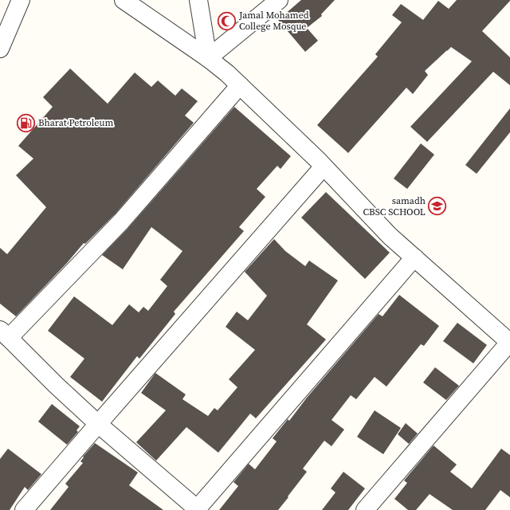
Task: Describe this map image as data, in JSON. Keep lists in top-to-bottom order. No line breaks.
{"places":{"mosque":["Jamal Mohamed College Mosque"],"fuel station":["Bharat Petroleum"],"school or university":["samadh CBSC SCHOOL"]}}
